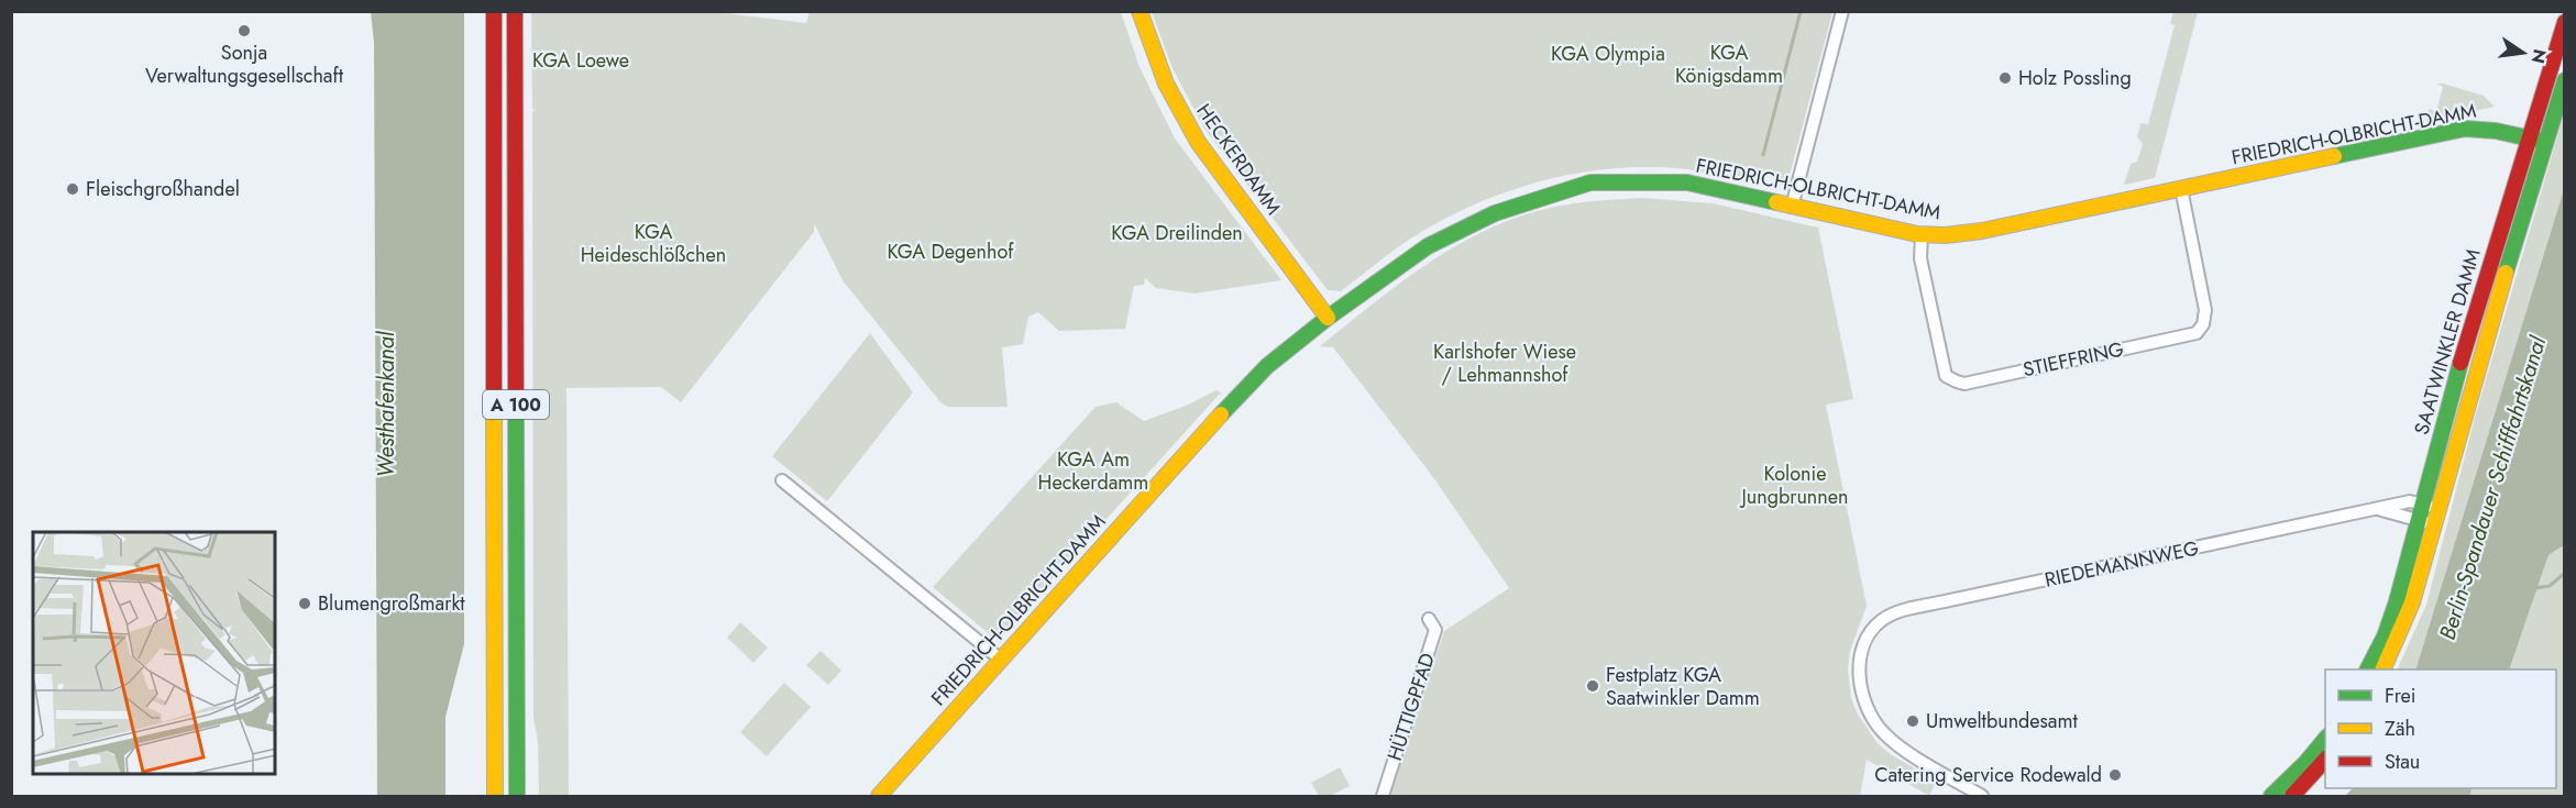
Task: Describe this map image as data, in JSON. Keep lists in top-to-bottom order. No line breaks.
{"streets":{"main road":["FRIEDRICH-OLBRICHT-DAMM","HECKERDAMM","SAATWINKLER DAMM","A 100"],"street":["STIEFFRING","RIEDEMANNWEG","HÜTTIGPFAD"]},"crossings":[["FRIEDRICH-OLBRICHT-DAMM","HECKERDAMM"],["FRIEDRICH-OLBRICHT-DAMM","SAATWINKLER DAMM"],["FRIEDRICH-OLBRICHT-DAMM","STIEFFRING"],["SAATWINKLER DAMM","RIEDEMANNWEG"]],"water":["Westhafenkanal","Berlin-Spandauer Schifffahrtskanal"],"parks":["KGA Königsdamm","KGA Olympia","KGA Loewe","KGA Heideschlößchen","KGA Dreilinden","KGA Degenhof","Karlshofer Wiese / Lehmannshof","KGA Am Heckerdamm","Kolonie Jungbrunnen"],"places":["Sonja Verwaltungsgesellschaft","Holz Possling","Fleischgroßhandel","Blumengroßmarkt","Festplatz KGA Saatwinkler Damm","Umweltbundesamt","Catering Service Rodewald"],"legend":["Frei","Zäh","Stau"],"north":"right"}
